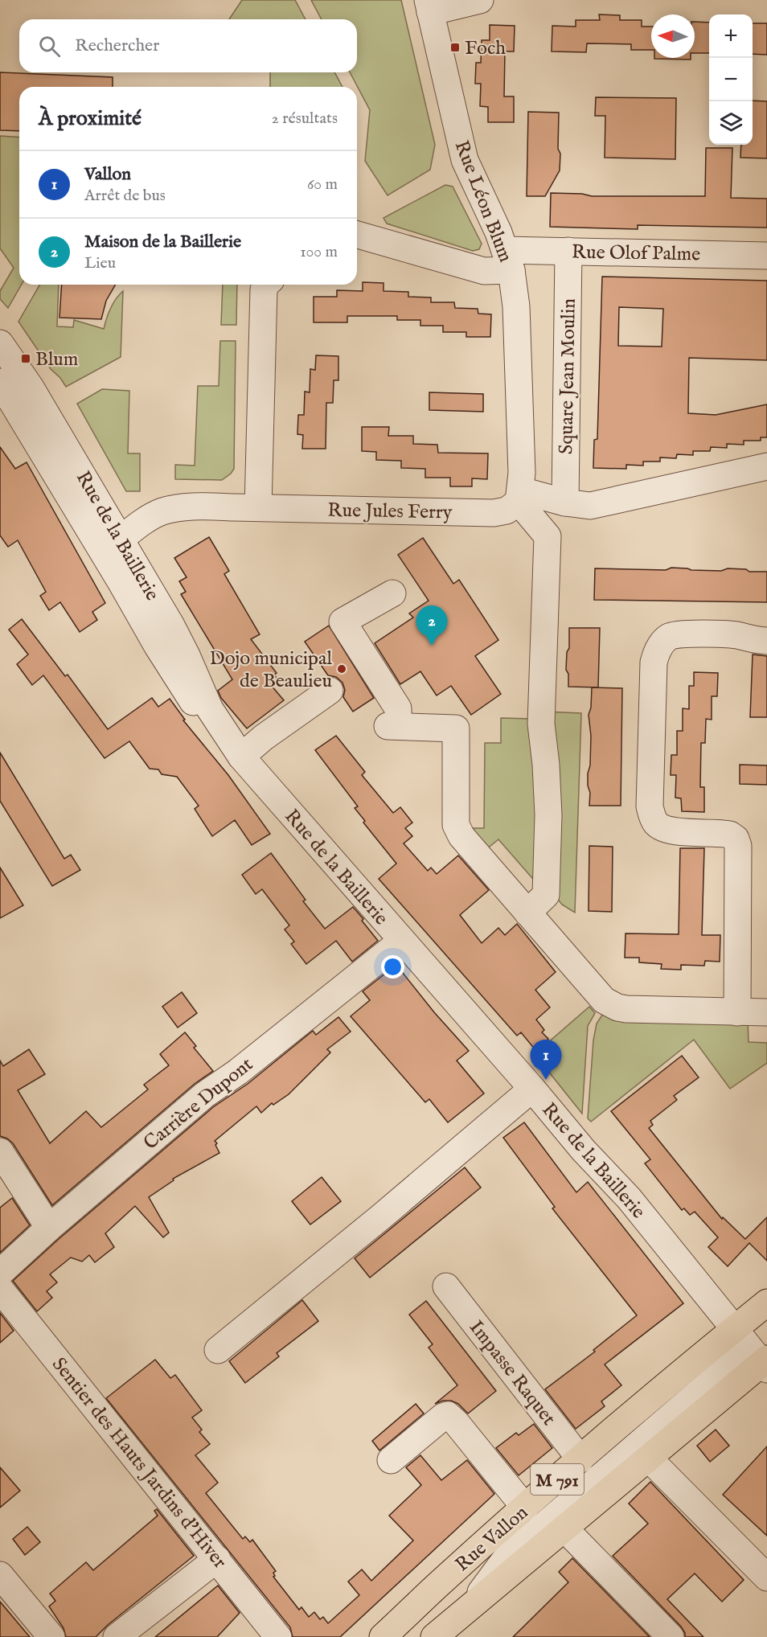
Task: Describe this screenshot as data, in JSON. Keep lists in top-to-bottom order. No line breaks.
{"streets":{"main road":["M 791","Rue Vallon"],"street":["Rue Léon Blum","Rue Olof Palme","Square Jean Moulin","Rue Jules Ferry","Rue de la Baillerie","Carrière Dupont","Impasse Raquet","Sentier des Hauts Jardins d'Hiver"]},"crossings":[["Rue Léon Blum","Rue Olof Palme"],["Rue Olof Palme","Square Jean Moulin"],["Rue Jules Ferry","Rue de la Baillerie"],["Rue de la Baillerie","Carrière Dupont"],["Rue de la Baillerie","Rue Vallon"],["Impasse Raquet","Rue Vallon"]],"places":{"transit":["Foch","Blum"],"other":["Dojo municipal de Beaulieu"]},"north":"left","page":{"map_buttons":["+","−"],"search":"Rechercher","heading":["À proximité","2 résultats"],"list":[{"mark":"1","name":"Vallon","note":"Arrêt de bus","value":"60 m"},{"mark":"2","name":"Maison de la Baillerie","note":"Lieu","value":"100 m"}],"pins":["2","1"]}}
